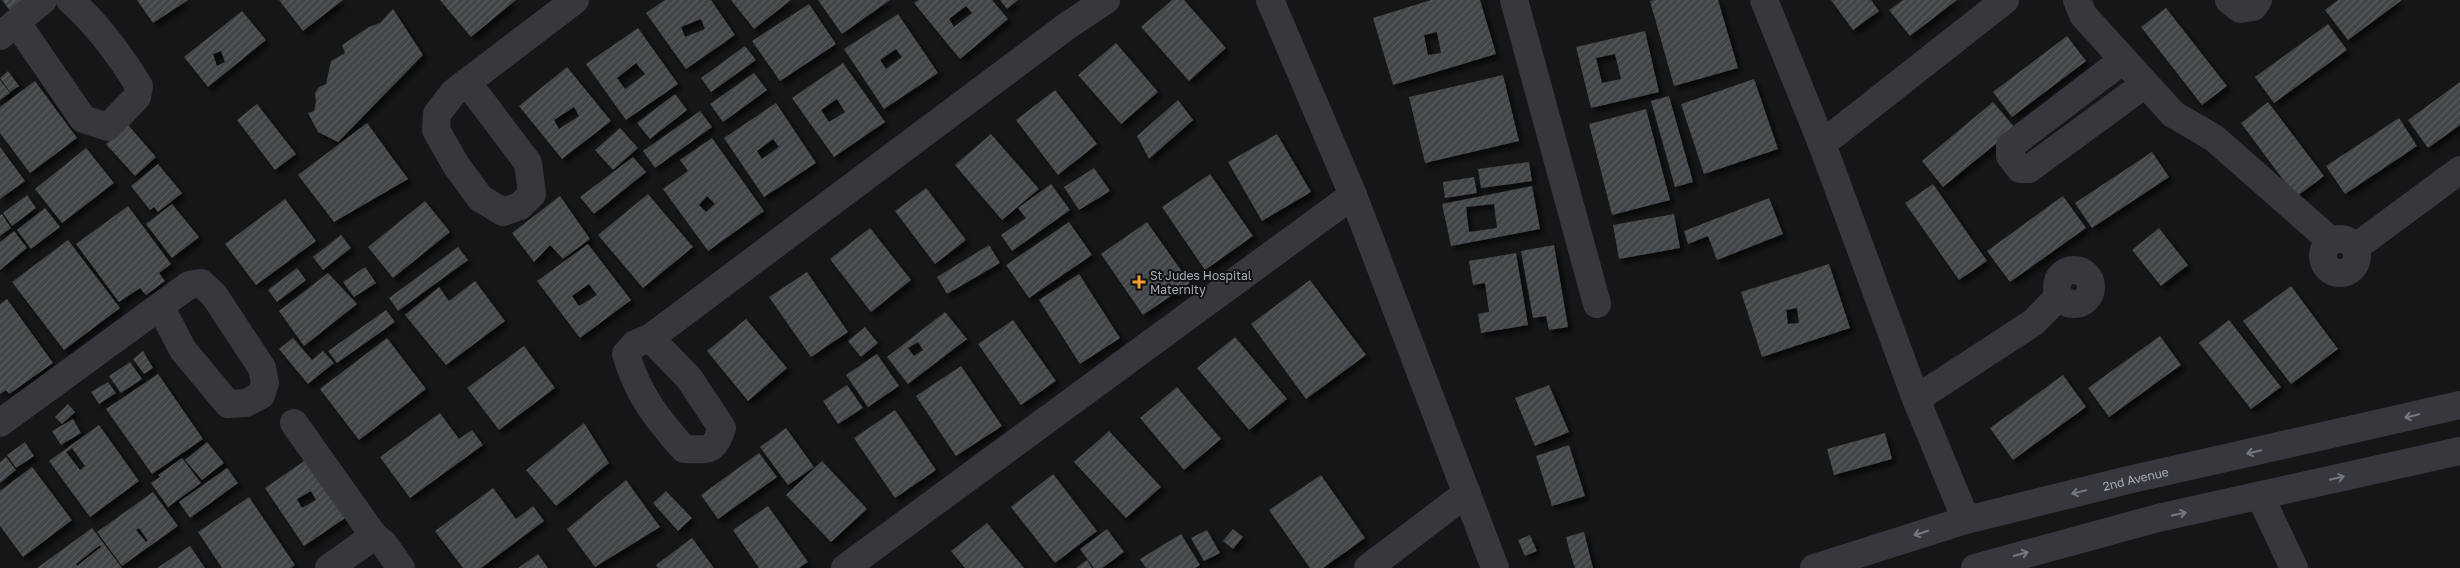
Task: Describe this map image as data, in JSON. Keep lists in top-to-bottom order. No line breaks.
{"streets":{"street":["2nd Avenue"]},"places":{"health":["St Judes Hospital Maternity"]}}
